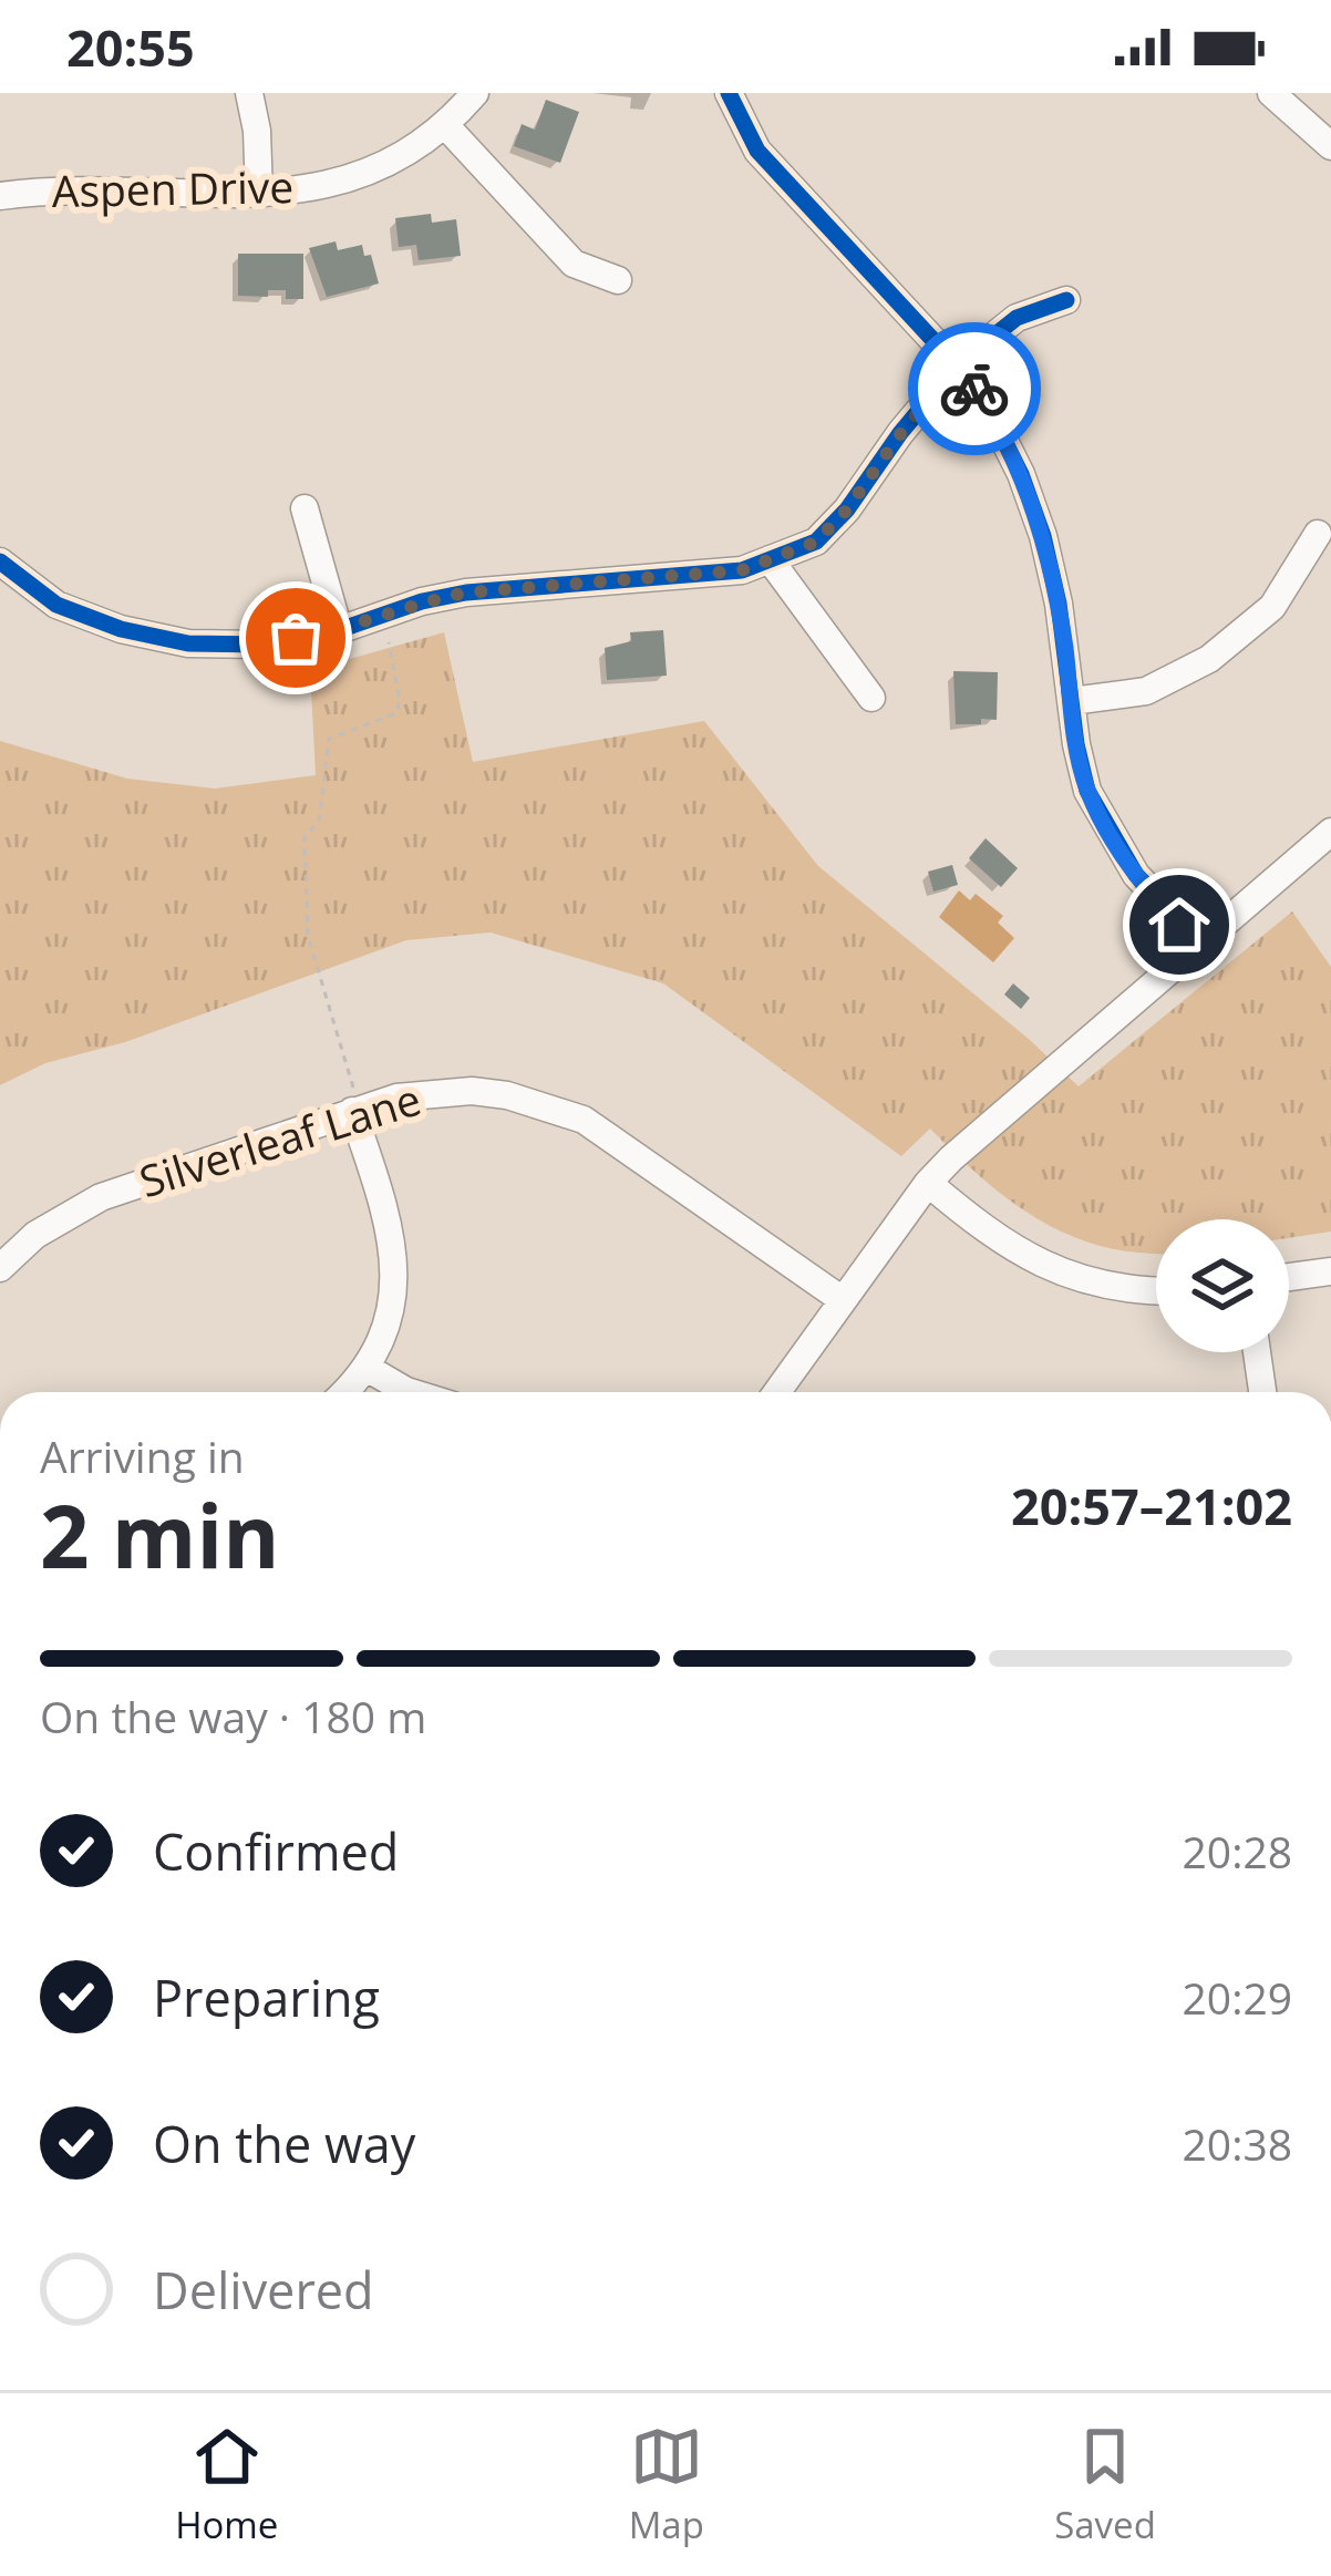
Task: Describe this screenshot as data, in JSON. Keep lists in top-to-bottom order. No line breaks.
{"streets":{"street":["Aspen Drive","Silverleaf Lane"]},"page":{"status":"20:55","heading":["2 min","Arriving in","20:57–21:02"],"bar":"On the way · 180 m","list":[["Confirmed","20:28"],["Preparing","20:29"],["On the way","20:38"],"Delivered"],"tabs":["Home","Map","Saved"]}}
